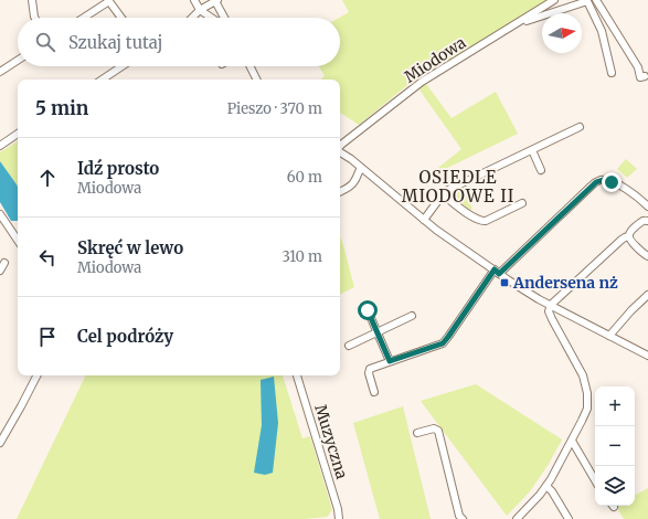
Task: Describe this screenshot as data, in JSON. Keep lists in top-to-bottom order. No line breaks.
{"streets":{"street":["Miodowa","Muzyczna"]},"districts":["OSIEDLE MIODOWE II"],"places":{"transit":["Andersena nż"]},"north":"right","page":{"search":"Szukaj tutaj","heading":["5 min","Pieszo · 370 m"],"list":[["Idź prosto","Miodowa","60 m"],["Skręć w lewo","Miodowa","310 m"],"Cel podróży"],"map_buttons":["+","−"]}}
